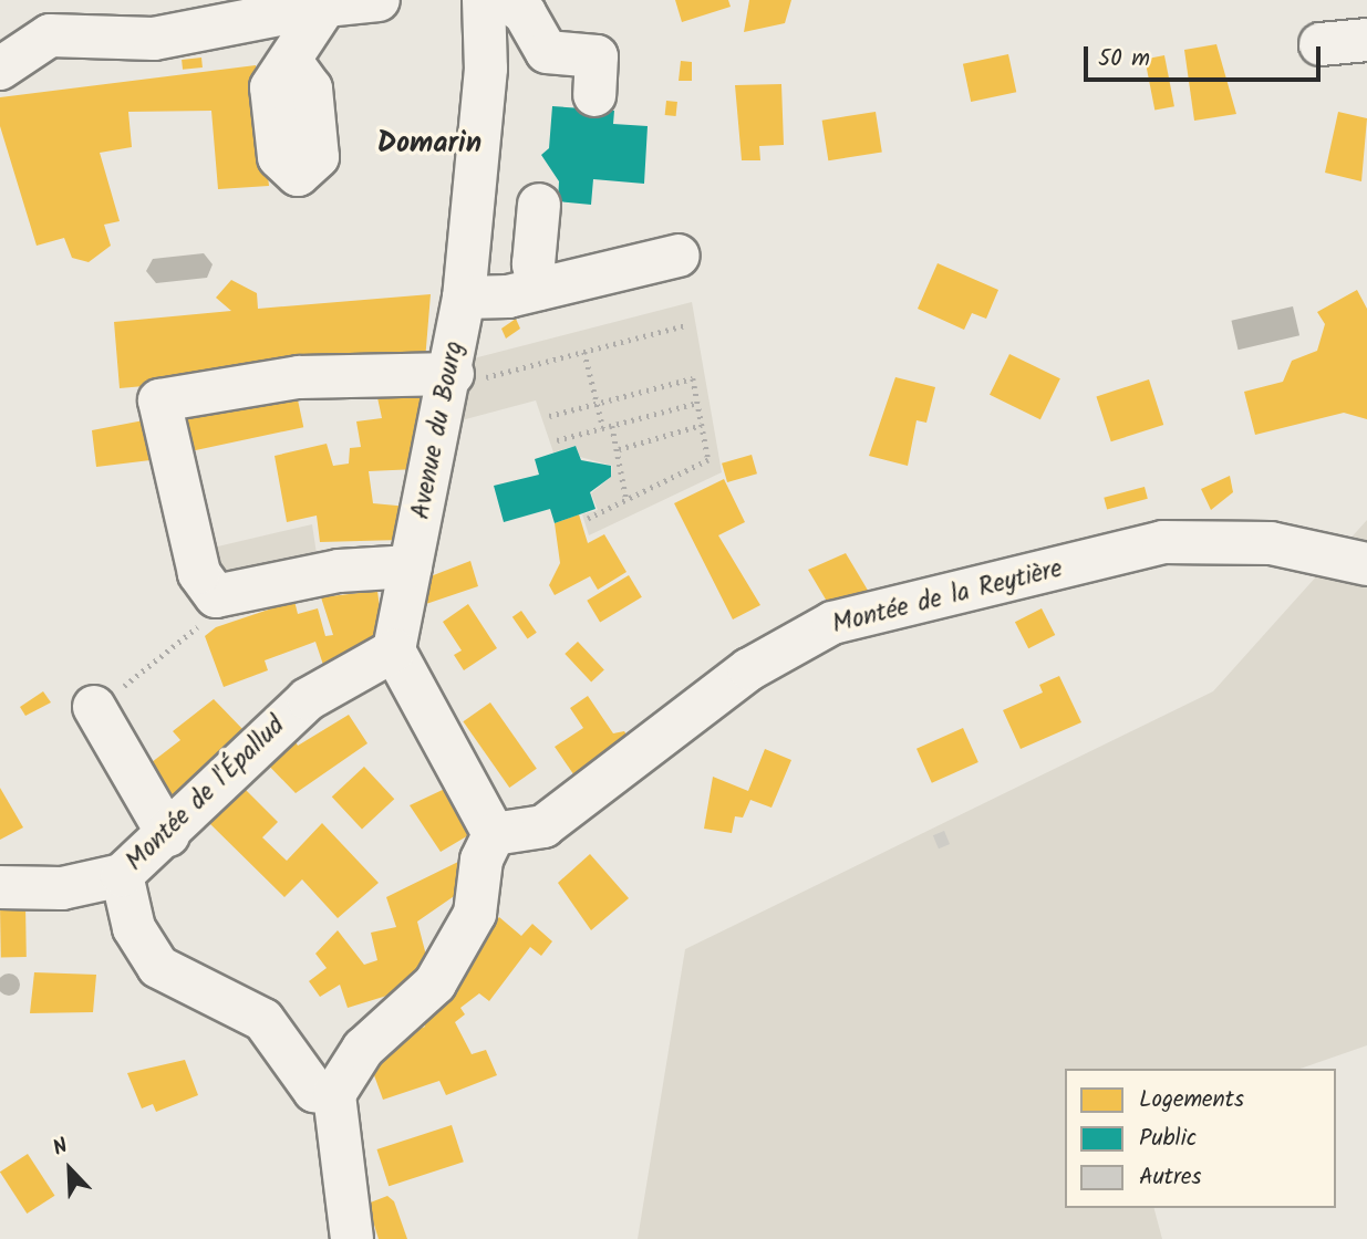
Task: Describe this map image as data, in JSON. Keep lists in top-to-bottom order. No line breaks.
{"streets":{"street":["Avenue du Bourg","Montée de la Reytière","Montée de l'Épallud"]},"crossings":[["Avenue du Bourg","Montée de l'Épallud"]],"districts":["Domarin"],"legend":["Logements","Public","Autres"],"scale_bar":"50 m","north":"top left"}
